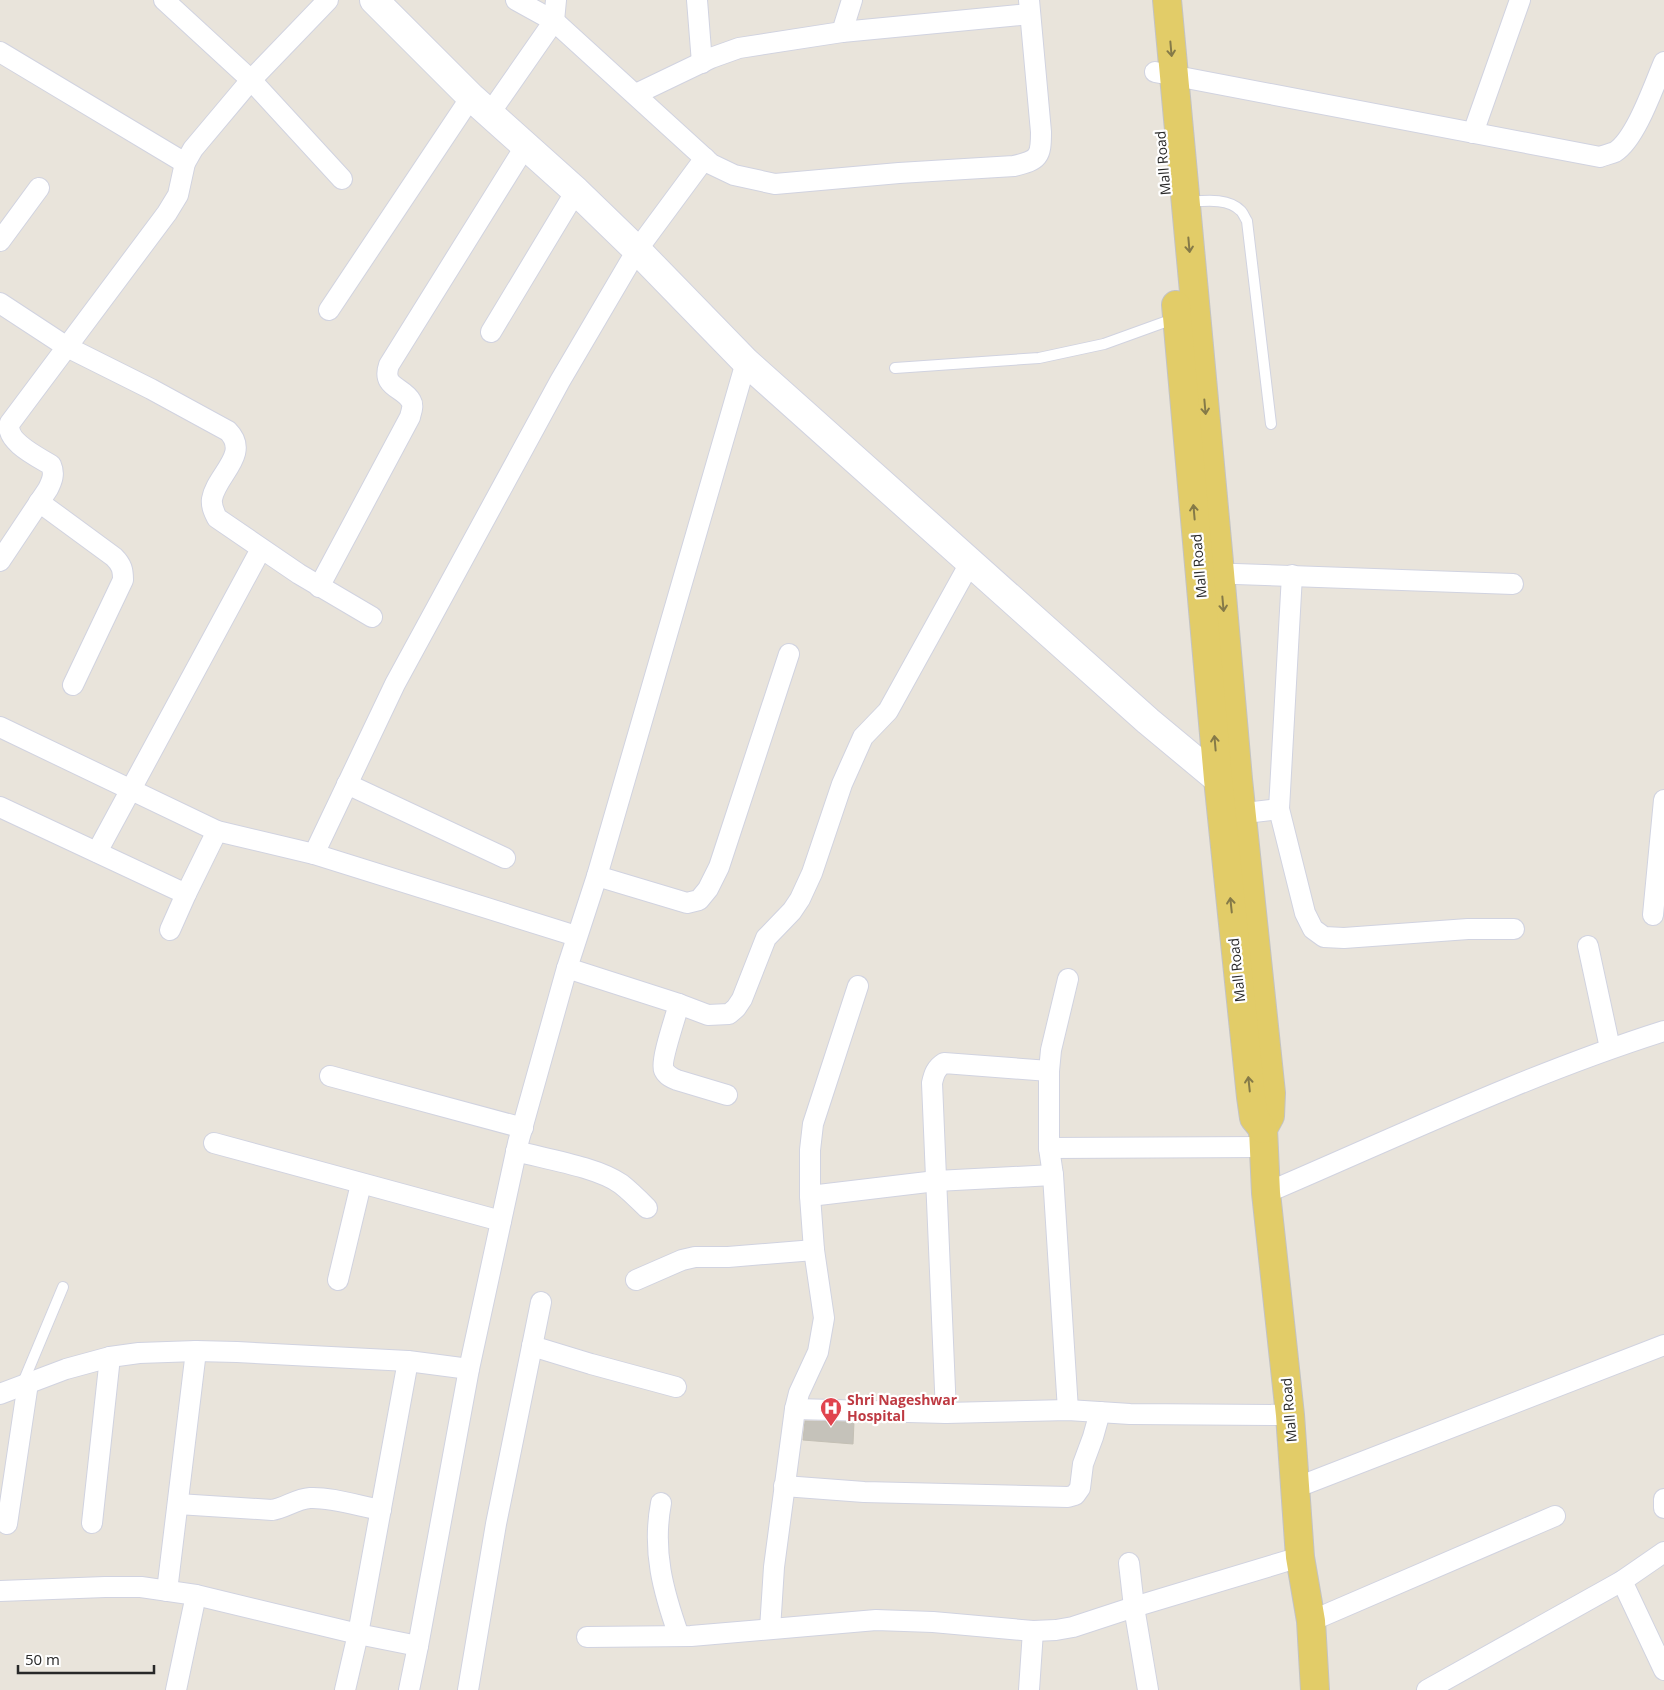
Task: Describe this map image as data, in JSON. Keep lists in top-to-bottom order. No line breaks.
{"streets":{"main road":["Mall Road"]},"places":{"hospital":["Shri Nageshwar Hospital"]},"scale_bar":"50 m"}
